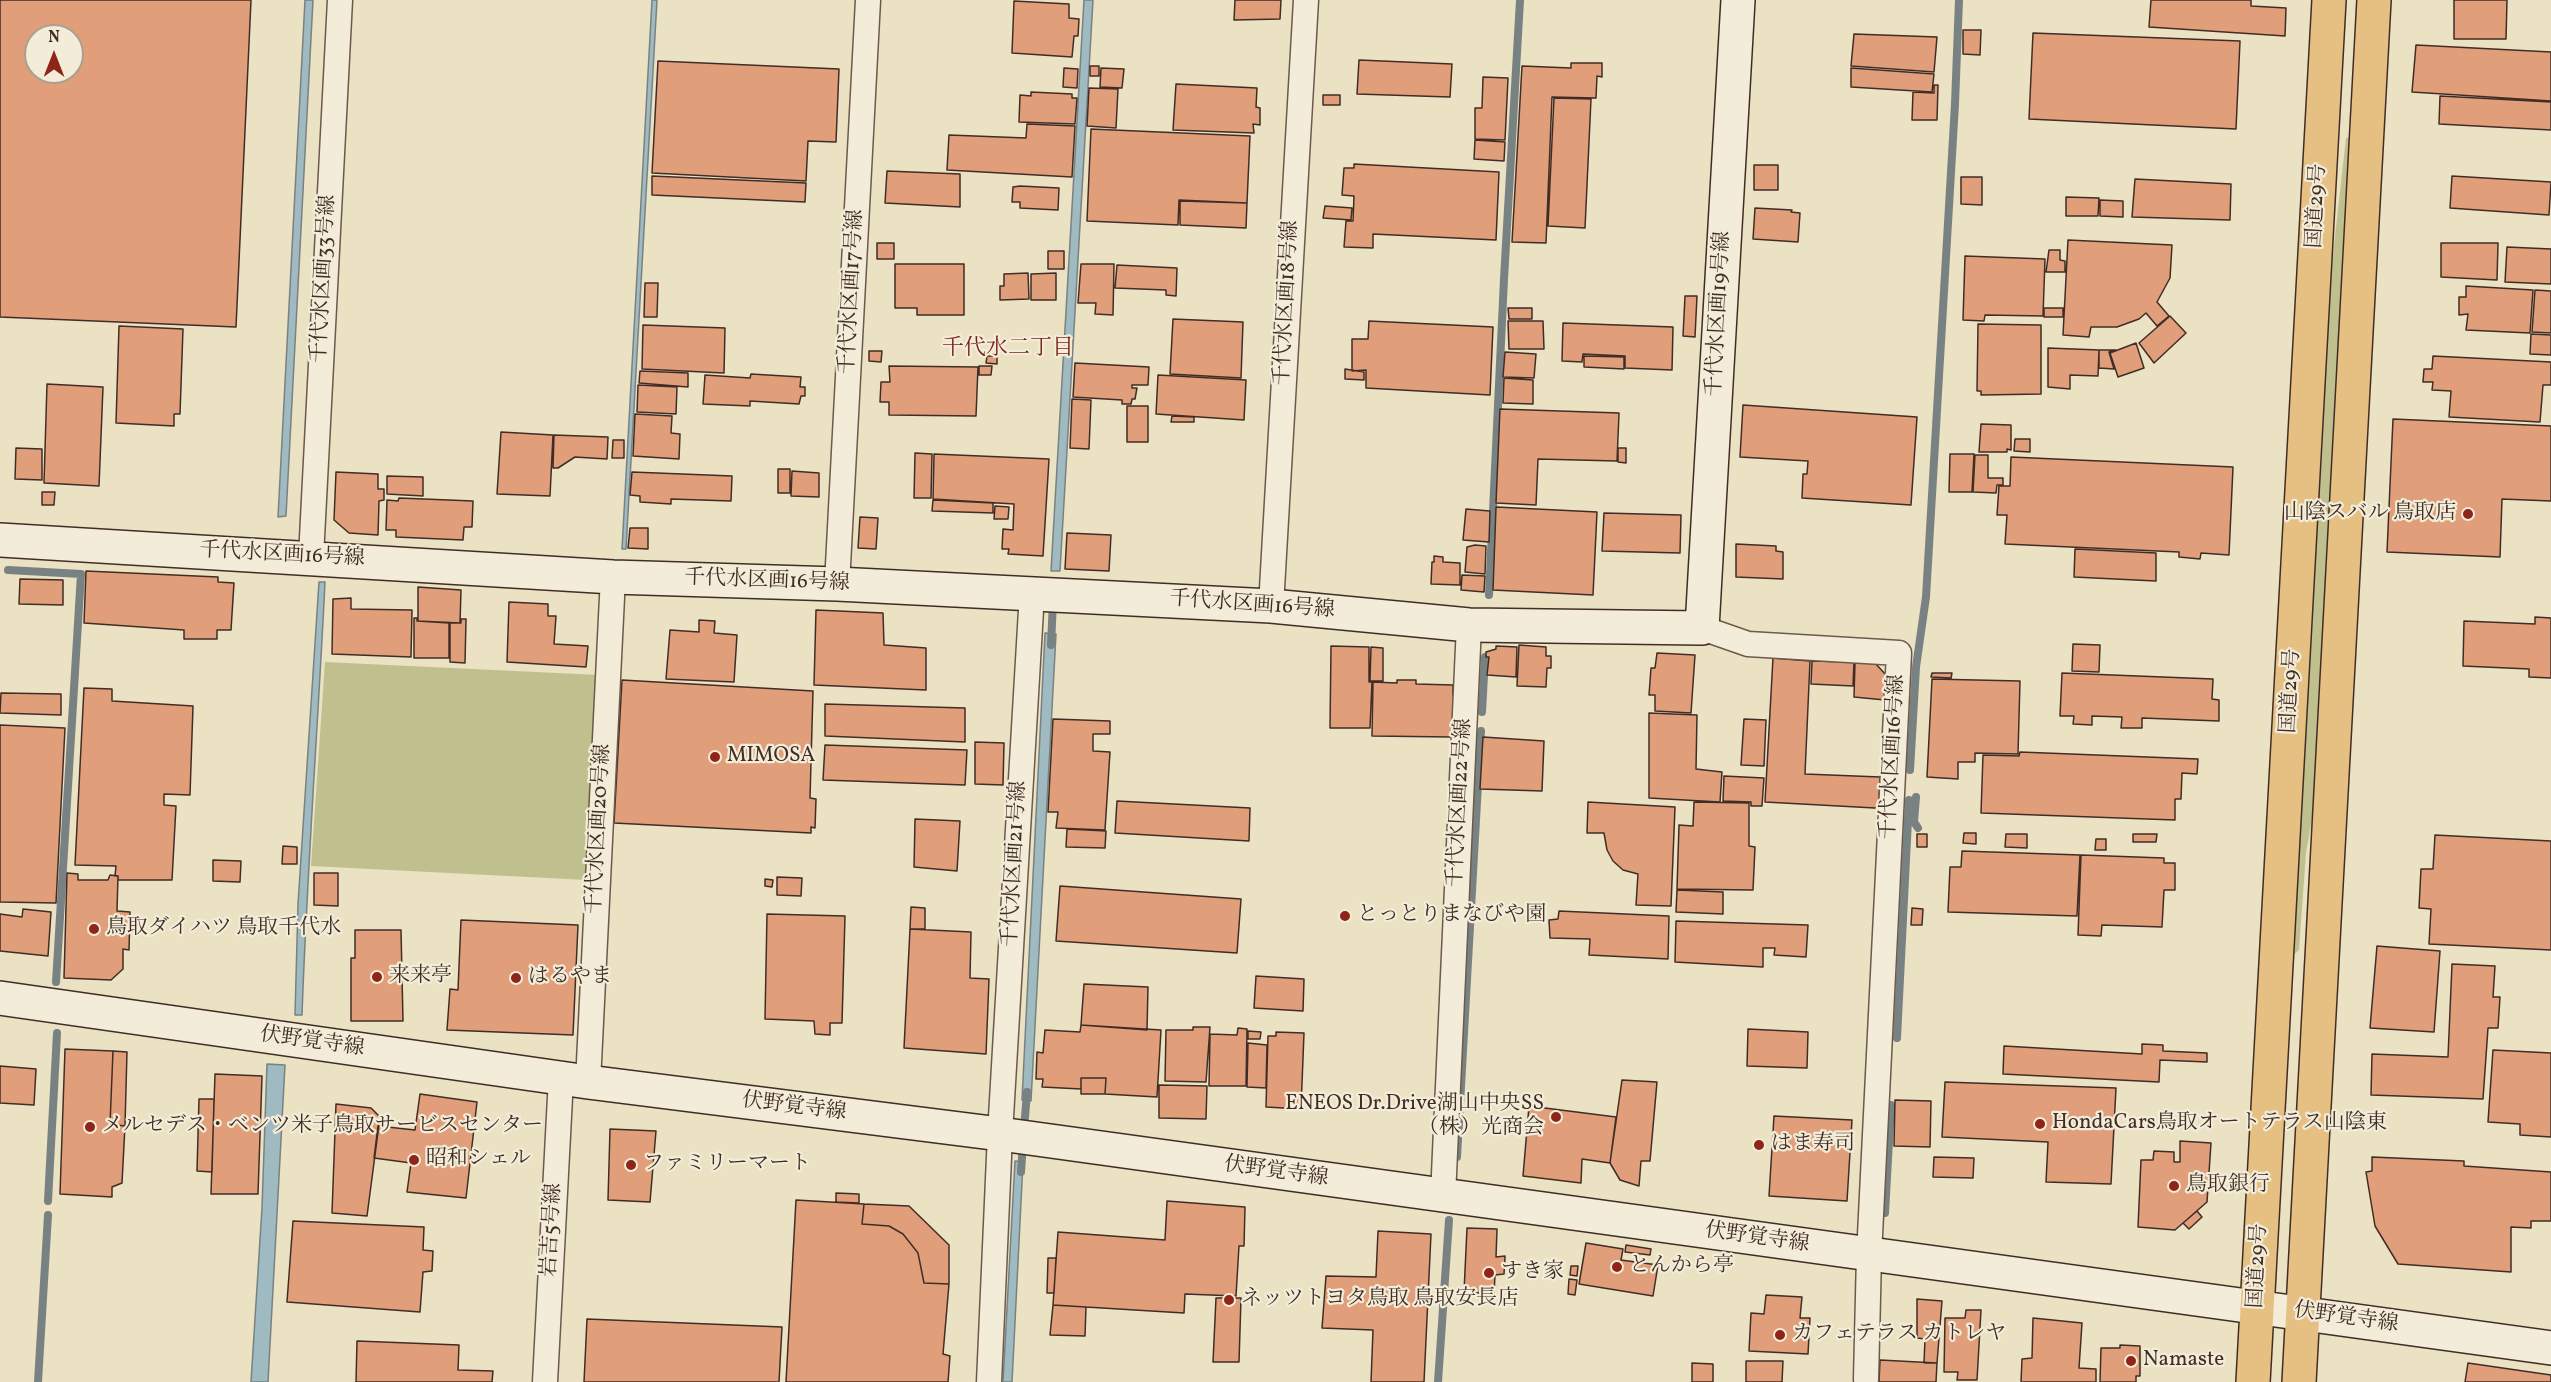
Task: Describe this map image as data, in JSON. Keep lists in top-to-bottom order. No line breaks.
{"streets":{"highway":["国道29号"],"main road":["千代水区画19号線","千代水区画16号線","伏野覚寺線"],"street":["千代水区画33号線","千代水区画17号線","千代水区画18号線","千代水区画22号線","千代水区画20号線","千代水区画21号線","岩吉5号線"]},"crossings":[["国道29号","伏野覚寺線"],["千代水区画33号線","千代水区画16号線"],["千代水区画17号線","千代水区画16号線"],["千代水区画18号線","千代水区画16号線"],["千代水区画19号線","千代水区画16号線"],["千代水区画16号線","千代水区画22号線"],["千代水区画16号線","千代水区画20号線"],["千代水区画16号線","千代水区画21号線"],["千代水区画16号線","伏野覚寺線"],["千代水区画22号線","伏野覚寺線"],["千代水区画20号線","伏野覚寺線"],["千代水区画20号線","岩吉5号線"],["千代水区画21号線","伏野覚寺線"],["伏野覚寺線","岩吉5号線"]],"districts":["千代水二丁目"],"places":["山陰スバル 鳥取店","MIMOSA","とっとりまなびや園","鳥取ダイハツ 鳥取千代水","来来亭","はるやま","ENEOS Dr.Drive湖山中央SS （株）光商会","HondaCars鳥取オートテラス山陰東","メルセデス・ベンツ米子鳥取サービスセンター","はま寿司","昭和シェル","ファミリーマート","鳥取銀行","とんから亭","すき家","ネッツトヨタ鳥取 鳥取安長店","カフェテラス カトレヤ","Namaste"],"north":"top"}
